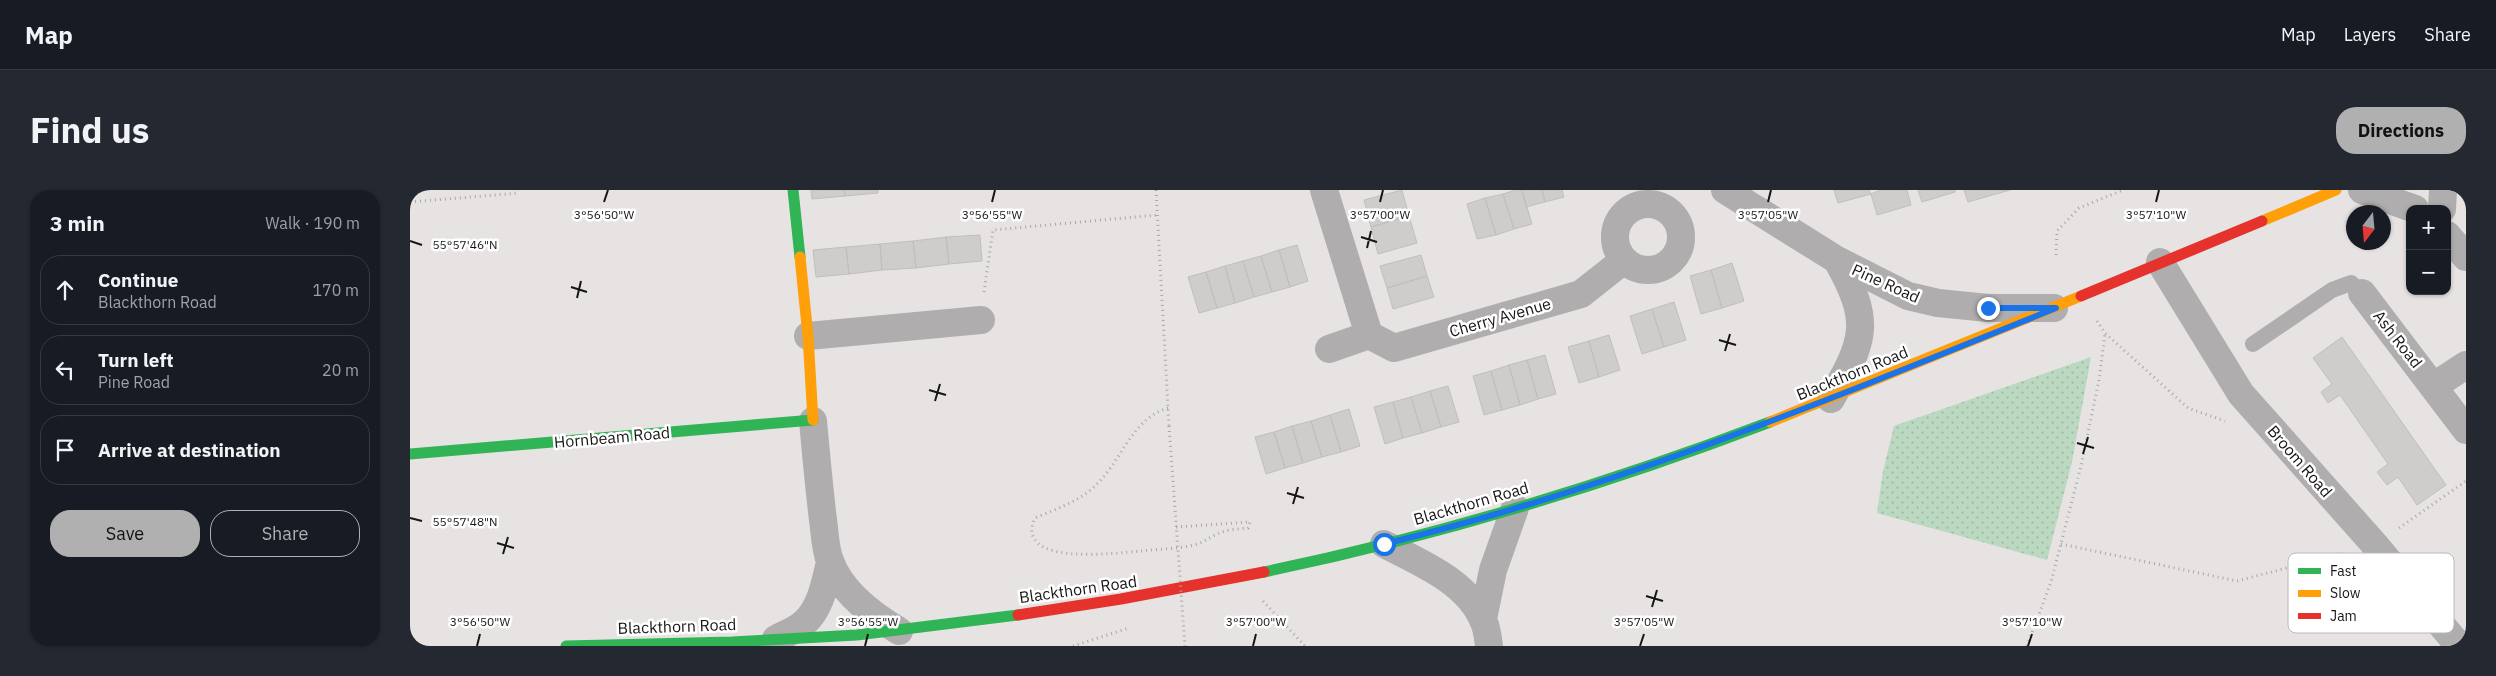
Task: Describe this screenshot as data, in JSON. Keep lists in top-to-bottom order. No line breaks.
{"streets":{"street":["Pine Road","Cherry Avenue","Ash Road","Blackthorn Road","Hornbeam Road","Broom Road"]},"crossings":[["Pine Road","Blackthorn Road"],["Blackthorn Road","Broom Road"]],"legend":["Fast","Slow","Jam"],"north":"bottom","page":{"header":"Map","nav":["Map","Layers","Share"],"title":"Find us","buttons":["Directions",["Save","Share"]],"heading":["3 min","Walk · 190 m"],"map_buttons":["+","−"],"list":[["Continue","Blackthorn Road","170 m"],["Turn left","Pine Road","20 m"],"Arrive at destination"]},"coordinates":["3°56'50\"W","3°56'55\"W","3°57'00\"W","3°57'05\"W","3°57'10\"W","55°57'46\"N","55°57'48\"N"]}
